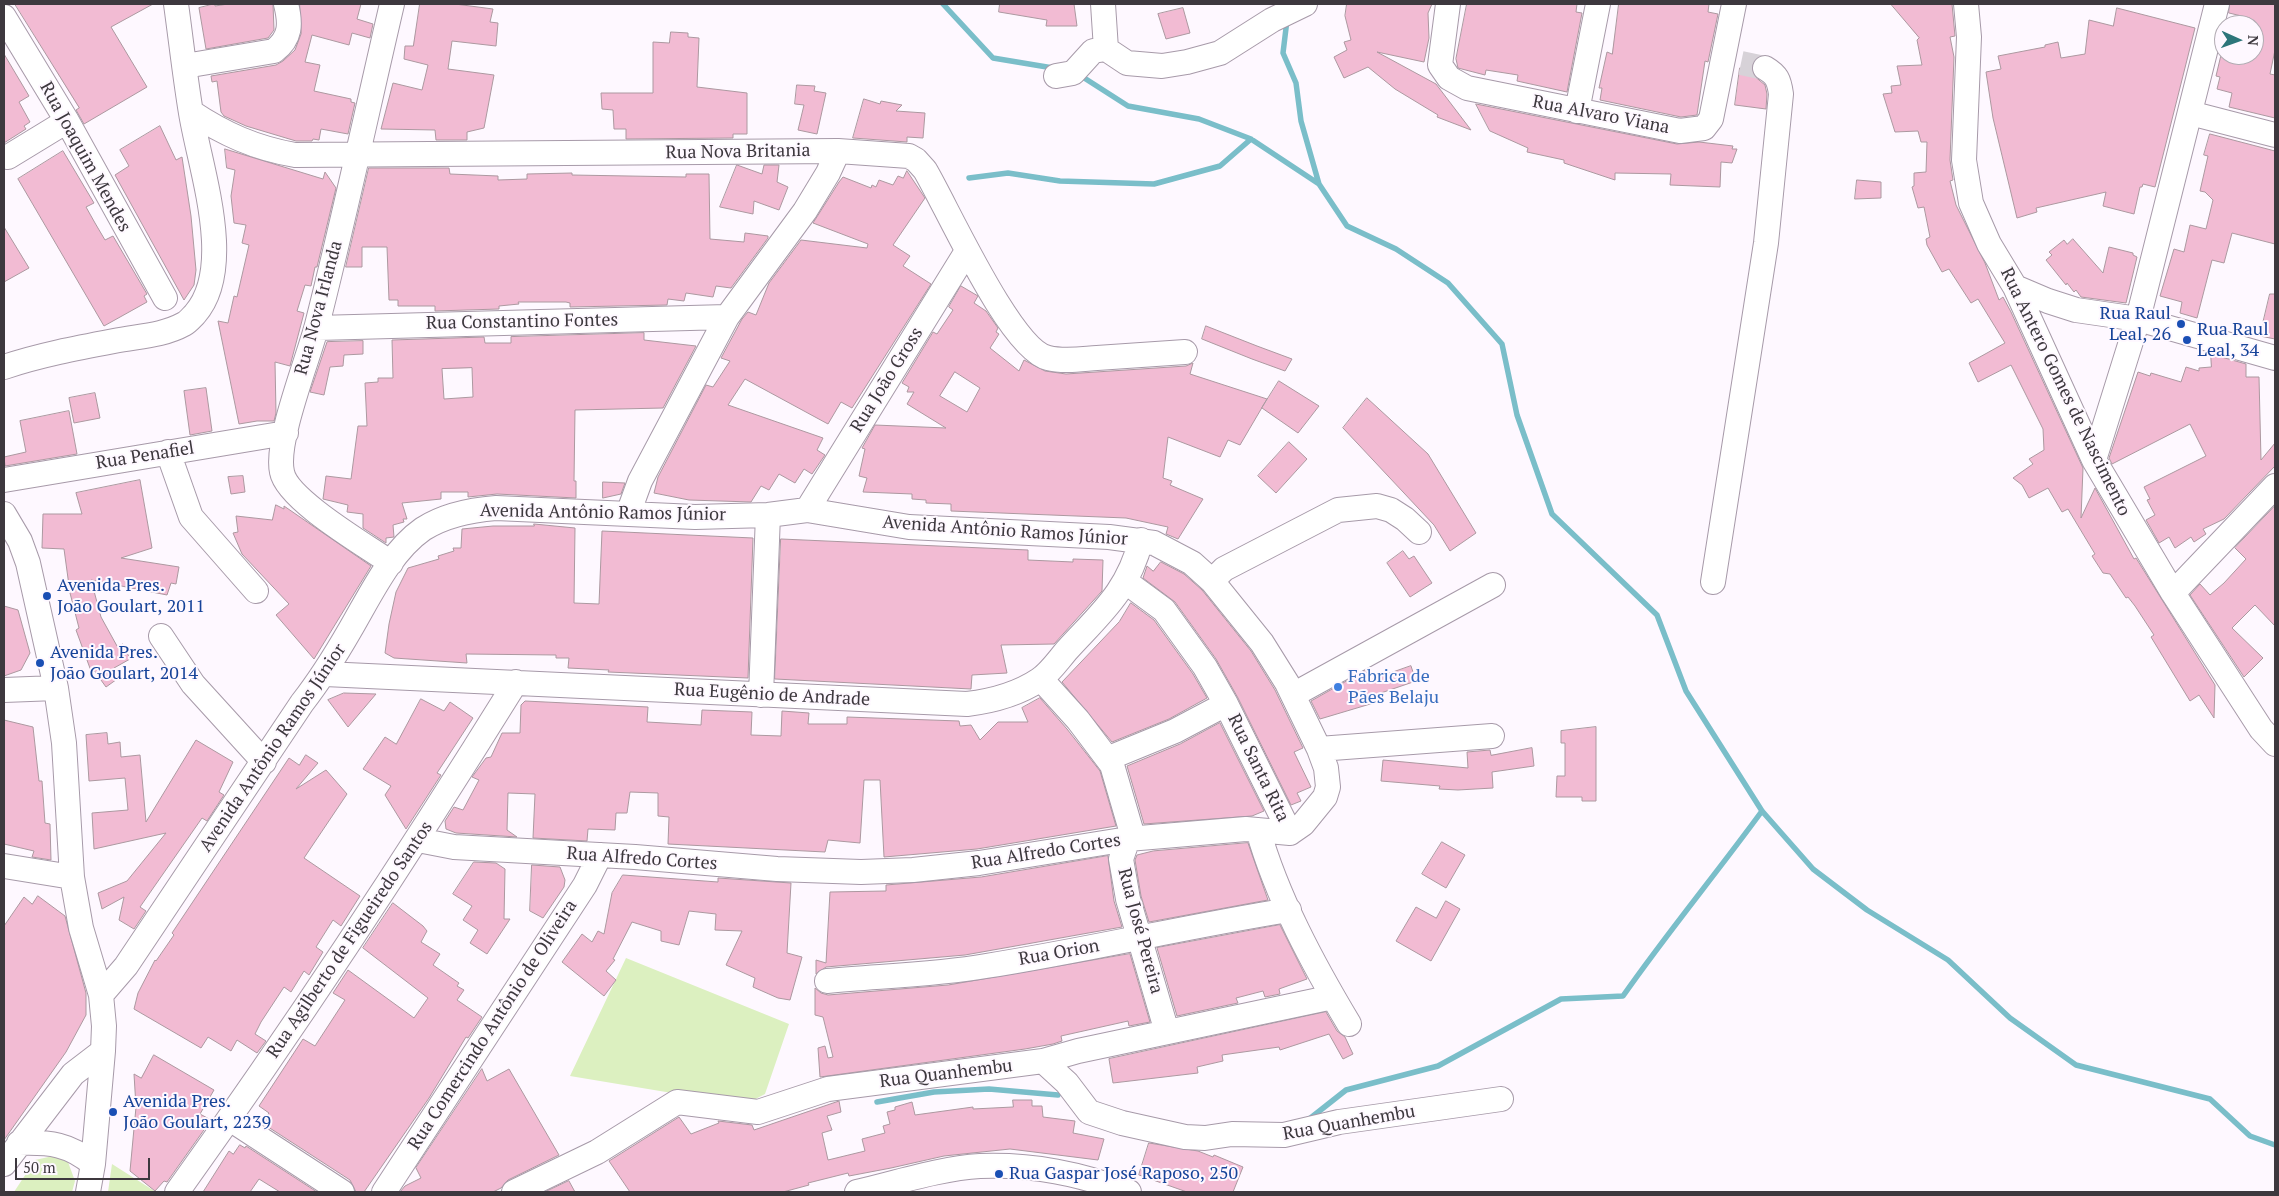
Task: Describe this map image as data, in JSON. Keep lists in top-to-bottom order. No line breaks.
{"streets":{"street":["Rua Alvaro Viana","Rua Nova Britania","Rua Joaquim Mendes","Rua Nova Irlanda","Rua Constantino Fontes","Rua João Gross","Rua Antero Gomes de Nascimento","Rua Penafiel","Avenida Antônio Ramos Júnior","Rua Eugênio de Andrade","Rua Santa Rita","Rua Alfredo Cortes","Rua José Pereira","Rua Agilberto de Figueiredo Santos","Rua Orion","Rua Comercindo Antônio de Oliveira","Rua Quanhembu"]},"crossings":[["Rua Nova Britania","Rua Nova Irlanda"],["Rua Nova Britania","Rua João Gross"],["Rua Nova Irlanda","Rua Constantino Fontes"],["Rua Nova Irlanda","Rua Penafiel"],["Rua Nova Irlanda","Avenida Antônio Ramos Júnior"],["Rua João Gross","Avenida Antônio Ramos Júnior"],["Avenida Antônio Ramos Júnior","Rua Eugênio de Andrade"],["Rua Eugênio de Andrade","Rua Santa Rita"],["Rua Eugênio de Andrade","Rua José Pereira"],["Rua Eugênio de Andrade","Rua Agilberto de Figueiredo Santos"],["Rua Santa Rita","Rua Alfredo Cortes"],["Rua Santa Rita","Rua José Pereira"],["Rua Alfredo Cortes","Rua José Pereira"],["Rua Alfredo Cortes","Rua Agilberto de Figueiredo Santos"],["Rua Alfredo Cortes","Rua Comercindo Antônio de Oliveira"],["Rua José Pereira","Rua Orion"],["Rua José Pereira","Rua Quanhembu"]],"places":["Rua Raul Leal, 26","Rua Raul Leal, 34","Avenida Pres. João Goulart, 2011","Avenida Pres. João Goulart, 2014","Fabrica de Pães Belaju","Avenida Pres. João Goulart, 2239","Rua Gaspar José Raposo, 250"],"scale_bar":"50 m","north":"right"}
